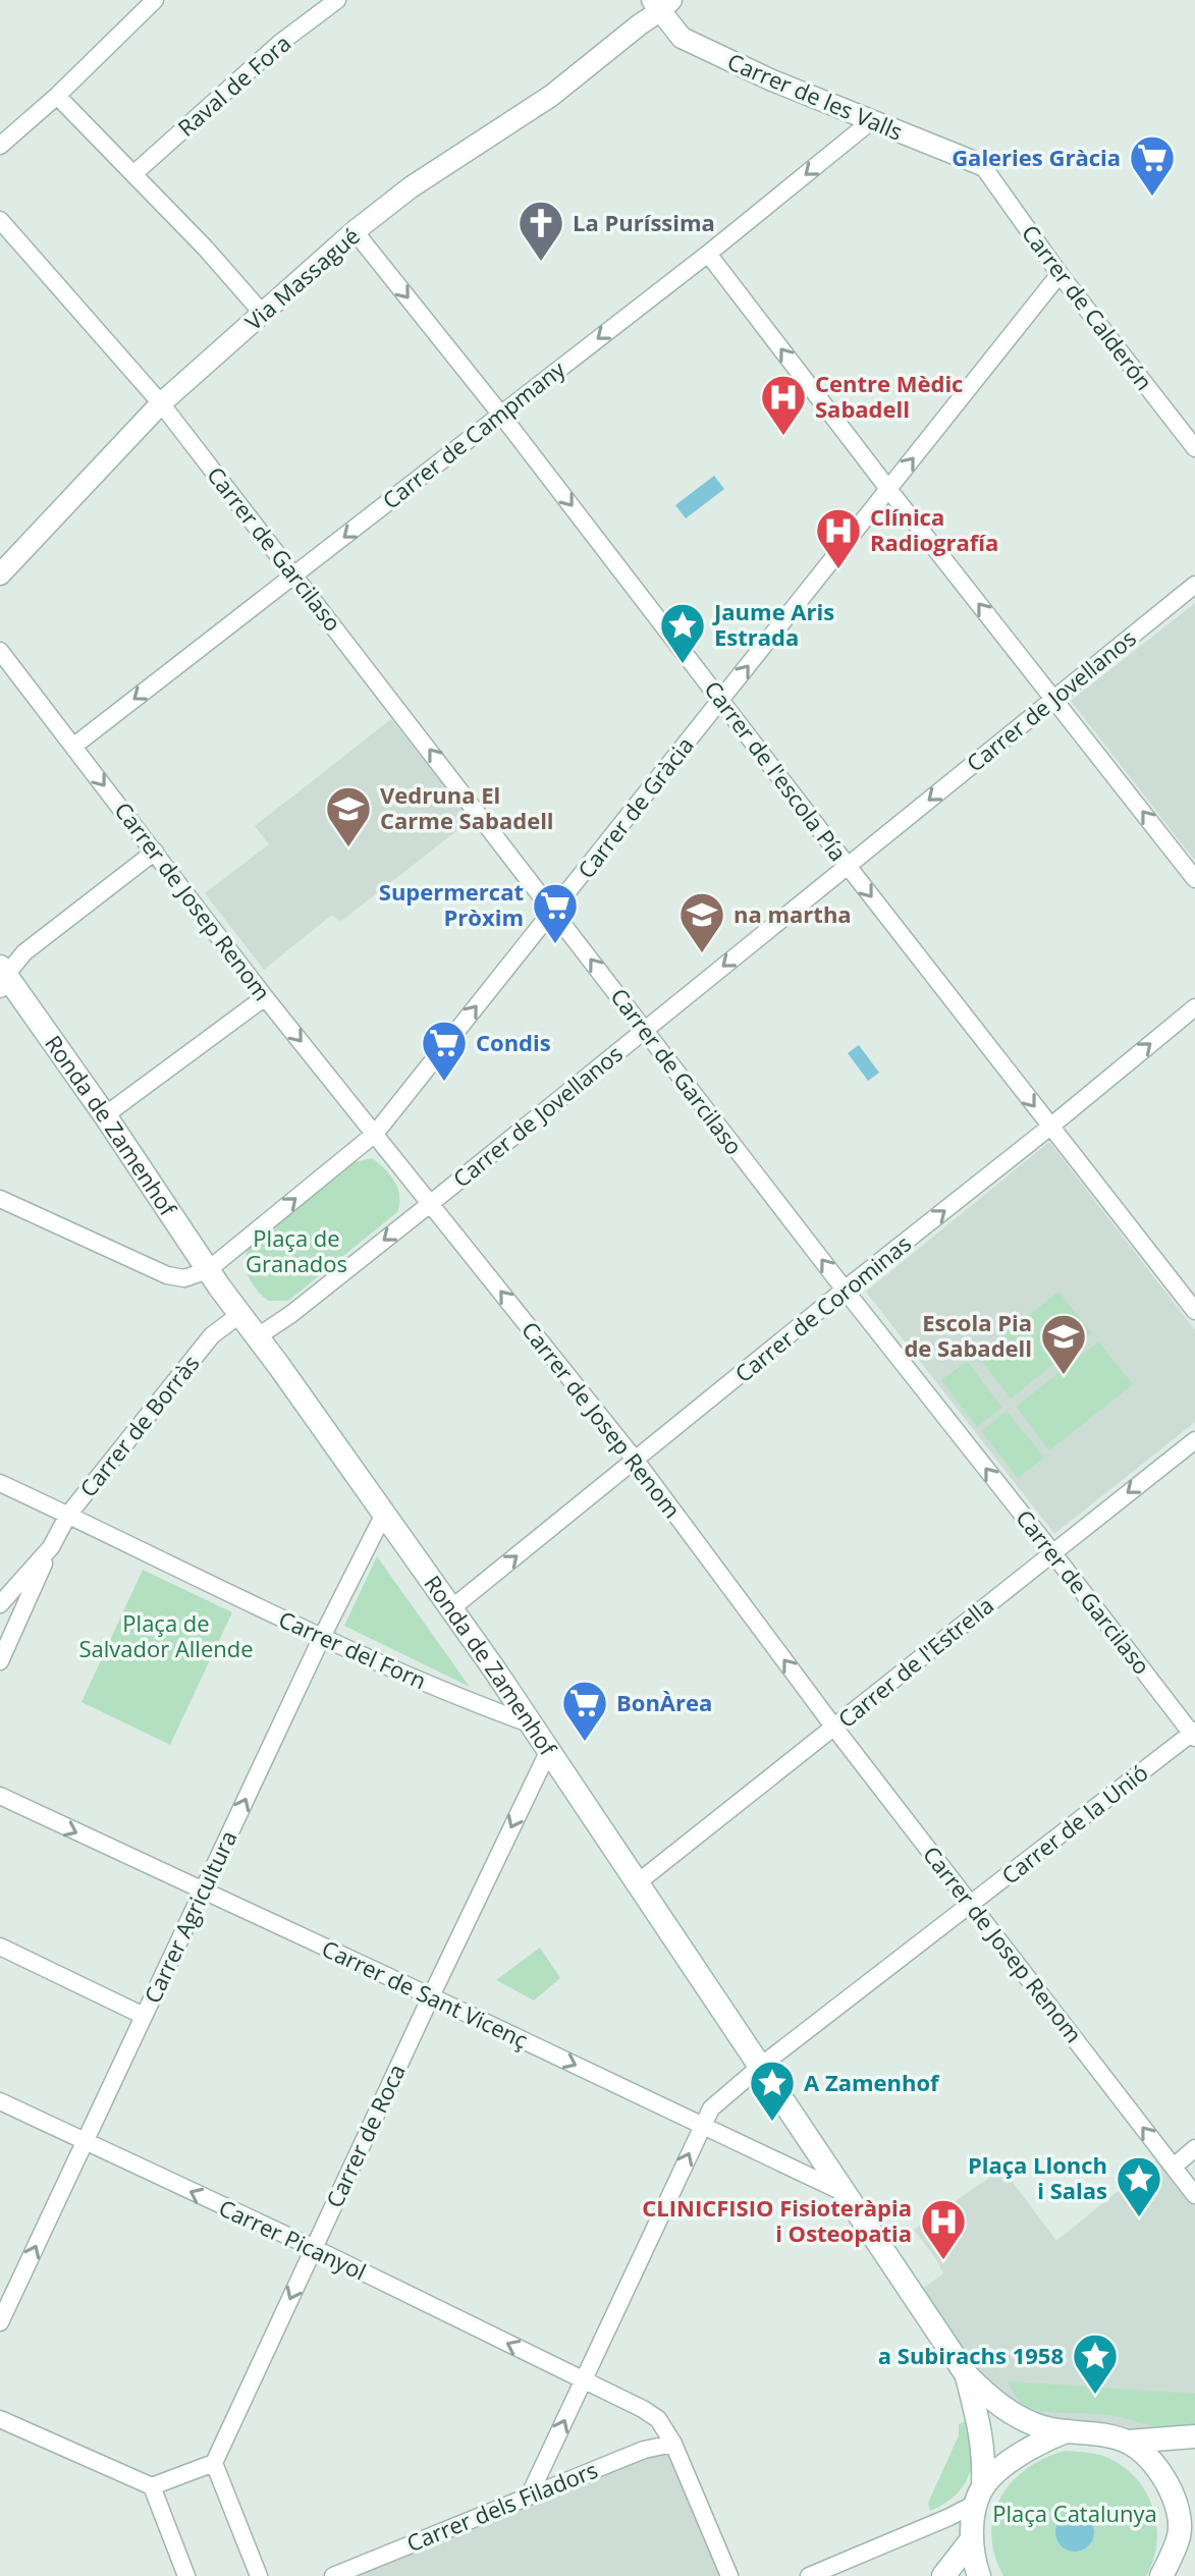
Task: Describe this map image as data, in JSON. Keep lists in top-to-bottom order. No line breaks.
{"streets":{"main road":["Ronda de Zamenhof"],"street":["Raval de Fora","Carrer de les Valls","Via Massagué","Carrer de Calderón","Carrer de Campmany","Carrer de Garcilaso","Carrer de Jovellanos","Carrer de l'escola Pía","Carrer de Gràcia","Carrer de Josep Renom","Carrer de Corominas","Carrer de Borràs","Carrer del Forn","Carrer de l'Estrella","Carrer de la Unió","Carrer Agricultura","Carrer de Sant Vicenç","Carrer de Roca","Carrer Picanyol","Carrer dels Filadors"]},"crossings":[["Carrer de les Valls","Via Massagué"],["Carrer de les Valls","Carrer de Calderón"],["Carrer de les Valls","Carrer de Campmany"],["Via Massagué","Carrer de Garcilaso"],["Via Massagué","Carrer de l'escola Pía"],["Carrer de Calderón","Carrer de Gràcia"],["Carrer de Campmany","Carrer de Garcilaso"],["Carrer de Campmany","Carrer de l'escola Pía"],["Carrer de Campmany","Carrer de Josep Renom"],["Carrer de Garcilaso","Carrer de Jovellanos"],["Carrer de Garcilaso","Carrer de Gràcia"],["Carrer de Garcilaso","Carrer de Corominas"],["Carrer de Garcilaso","Carrer de l'Estrella"],["Carrer de Garcilaso","Carrer de la Unió"],["Carrer de Jovellanos","Carrer de l'escola Pía"],["Carrer de Jovellanos","Carrer de Josep Renom"],["Carrer de Jovellanos","Ronda de Zamenhof"],["Carrer de l'escola Pía","Carrer de Gràcia"],["Carrer de l'escola Pía","Carrer de Corominas"],["Carrer de Gràcia","Carrer de Josep Renom"],["Carrer de Gràcia","Ronda de Zamenhof"],["Carrer de Josep Renom","Carrer de Corominas"],["Carrer de Josep Renom","Carrer de l'Estrella"],["Carrer de Josep Renom","Carrer de la Unió"],["Ronda de Zamenhof","Carrer de Corominas"],["Ronda de Zamenhof","Carrer de Borràs"],["Ronda de Zamenhof","Carrer del Forn"],["Ronda de Zamenhof","Carrer de l'Estrella"],["Ronda de Zamenhof","Carrer de la Unió"],["Ronda de Zamenhof","Carrer Agricultura"],["Ronda de Zamenhof","Carrer de Sant Vicenç"],["Ronda de Zamenhof","Carrer de Roca"],["Carrer de Borràs","Carrer del Forn"],["Carrer del Forn","Carrer Agricultura"],["Carrer de la Unió","Carrer de Sant Vicenç"],["Carrer de la Unió","Carrer Picanyol"],["Carrer de la Unió","Carrer dels Filadors"],["Carrer Agricultura","Carrer de Sant Vicenç"],["Carrer Agricultura","Carrer Picanyol"],["Carrer de Sant Vicenç","Carrer de Roca"],["Carrer de Roca","Carrer Picanyol"],["Carrer Picanyol","Carrer dels Filadors"]],"one_way":["Carrer de Campmany","Carrer de Garcilaso","Carrer de Jovellanos","Carrer de l'escola Pía","Carrer de Gràcia","Carrer de Corominas","Carrer de la Unió","Carrer Agricultura","Carrer de Roca","Carrer Picanyol"],"parks":["Plaça de Granados","Plaça de Salvador Allende","Plaça Catalunya"],"places":{"supermarket":["Galeries Gràcia","Supermercat Pròxim","Condis","BonÀrea"],"church":["La Puríssima"],"hospital":["Centre Mèdic Sabadell","Clínica Radiografía","CLINICFISIO Fisioteràpia i Osteopatia"],"place":["Jaume Aris Estrada","A Zamenhof","Plaça Llonch i Salas","a Subirachs 1958"],"school or university":["Vedruna El Carme Sabadell","na martha","Escola Pia de Sabadell"]}}
